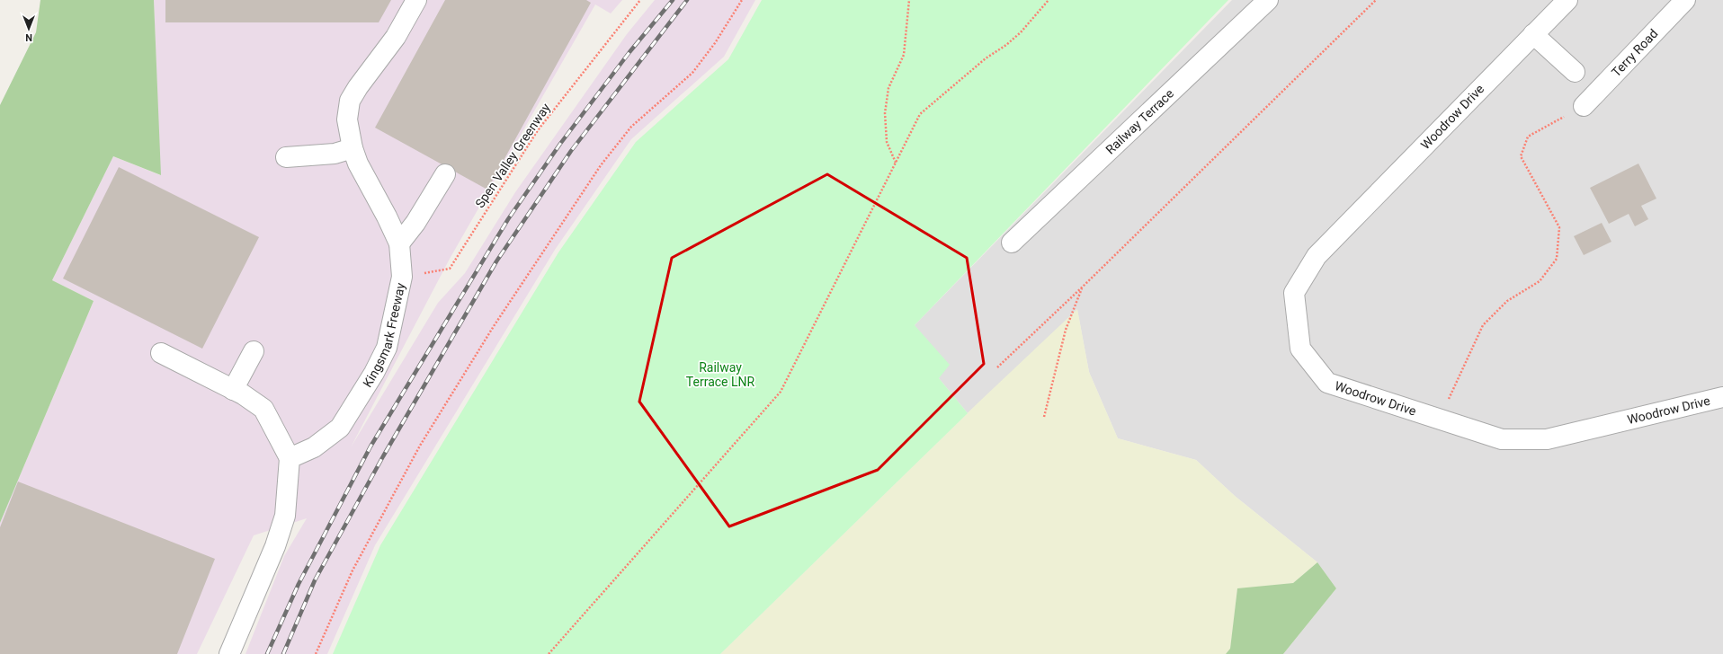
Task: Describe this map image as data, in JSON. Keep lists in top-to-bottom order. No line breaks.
{"streets":{"street":["Terry Road","Woodrow Drive","Railway Terrace","Kingsmark Freeway"],"path":["Spen Valley Greenway"]},"crossings":[["Spen Valley Greenway","Kingsmark Freeway"]],"parks":["Railway Terrace LNR"],"north":"bottom"}
